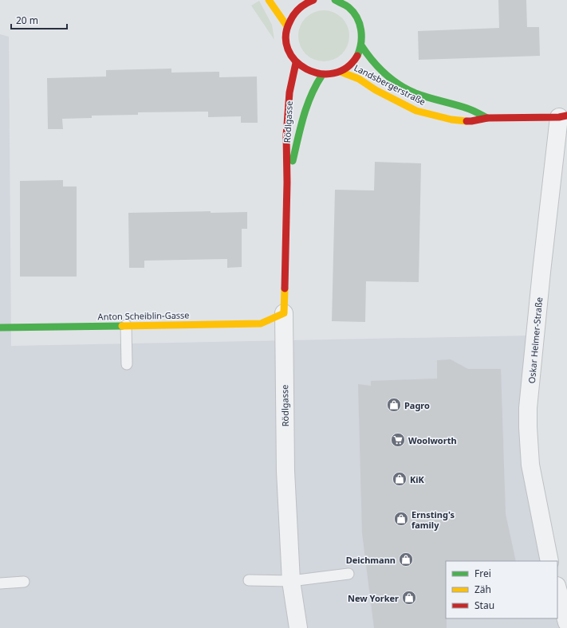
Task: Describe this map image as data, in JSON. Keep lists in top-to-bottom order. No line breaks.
{"streets":{"street":["Landsbergerstraße","Rödlgasse","Anton Scheiblin-Gasse","Oskar Helmer-Straße"]},"crossings":[["Landsbergerstraße","Oskar Helmer-Straße"],["Rödlgasse","Anton Scheiblin-Gasse"]],"places":{"shop":["Pagro","KiK","Ernsting's family","Deichmann","New Yorker"],"supermarket":["Woolworth"]},"legend":["Frei","Zäh","Stau"],"scale_bar":"20 m"}
